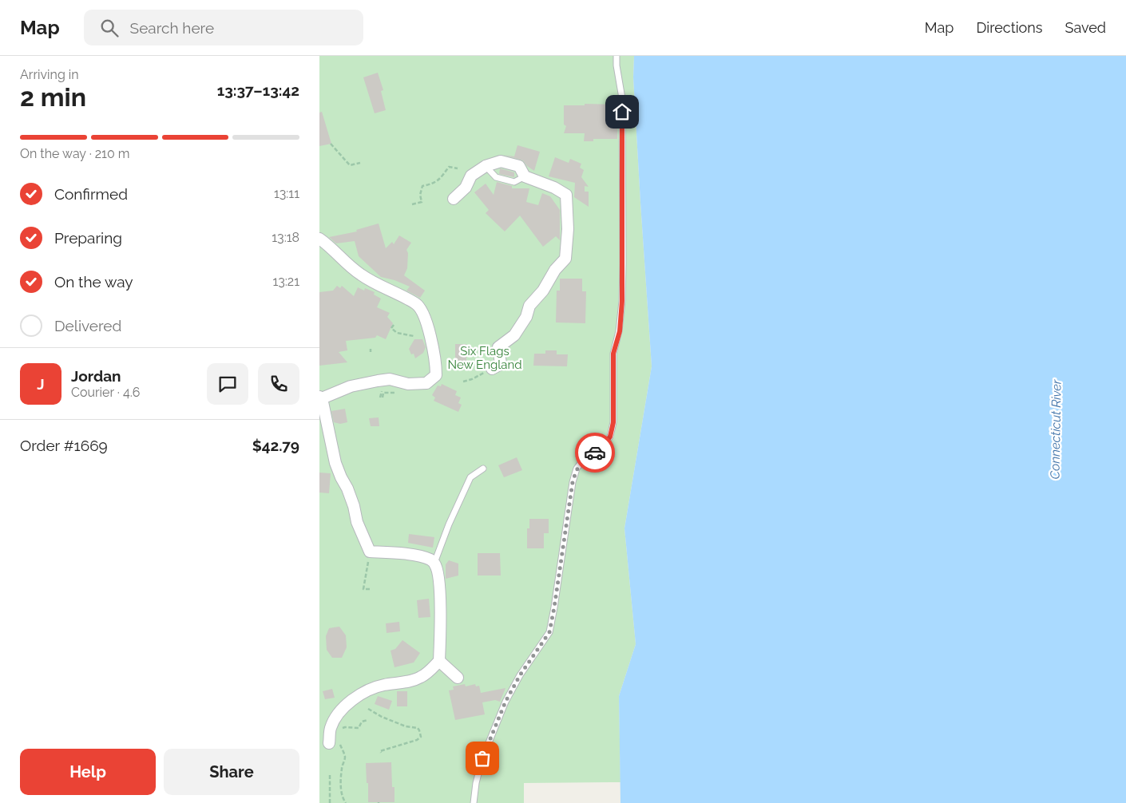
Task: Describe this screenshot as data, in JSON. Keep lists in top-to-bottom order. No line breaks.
{"water":["Connecticut River"],"parks":["Six Flags New England"],"page":{"header":"Map","search":"Search here","nav":["Map","Directions","Saved"],"heading":["2 min","Arriving in","13:37–13:42"],"panel":["Jordan","Courier · 4.6","Order #1669","$42.79"],"bar":"On the way · 210 m","list":[["Confirmed","13:11"],["Preparing","13:18"],["On the way","13:21"],"Delivered"],"round":"J","buttons":["Help","Share"]}}
